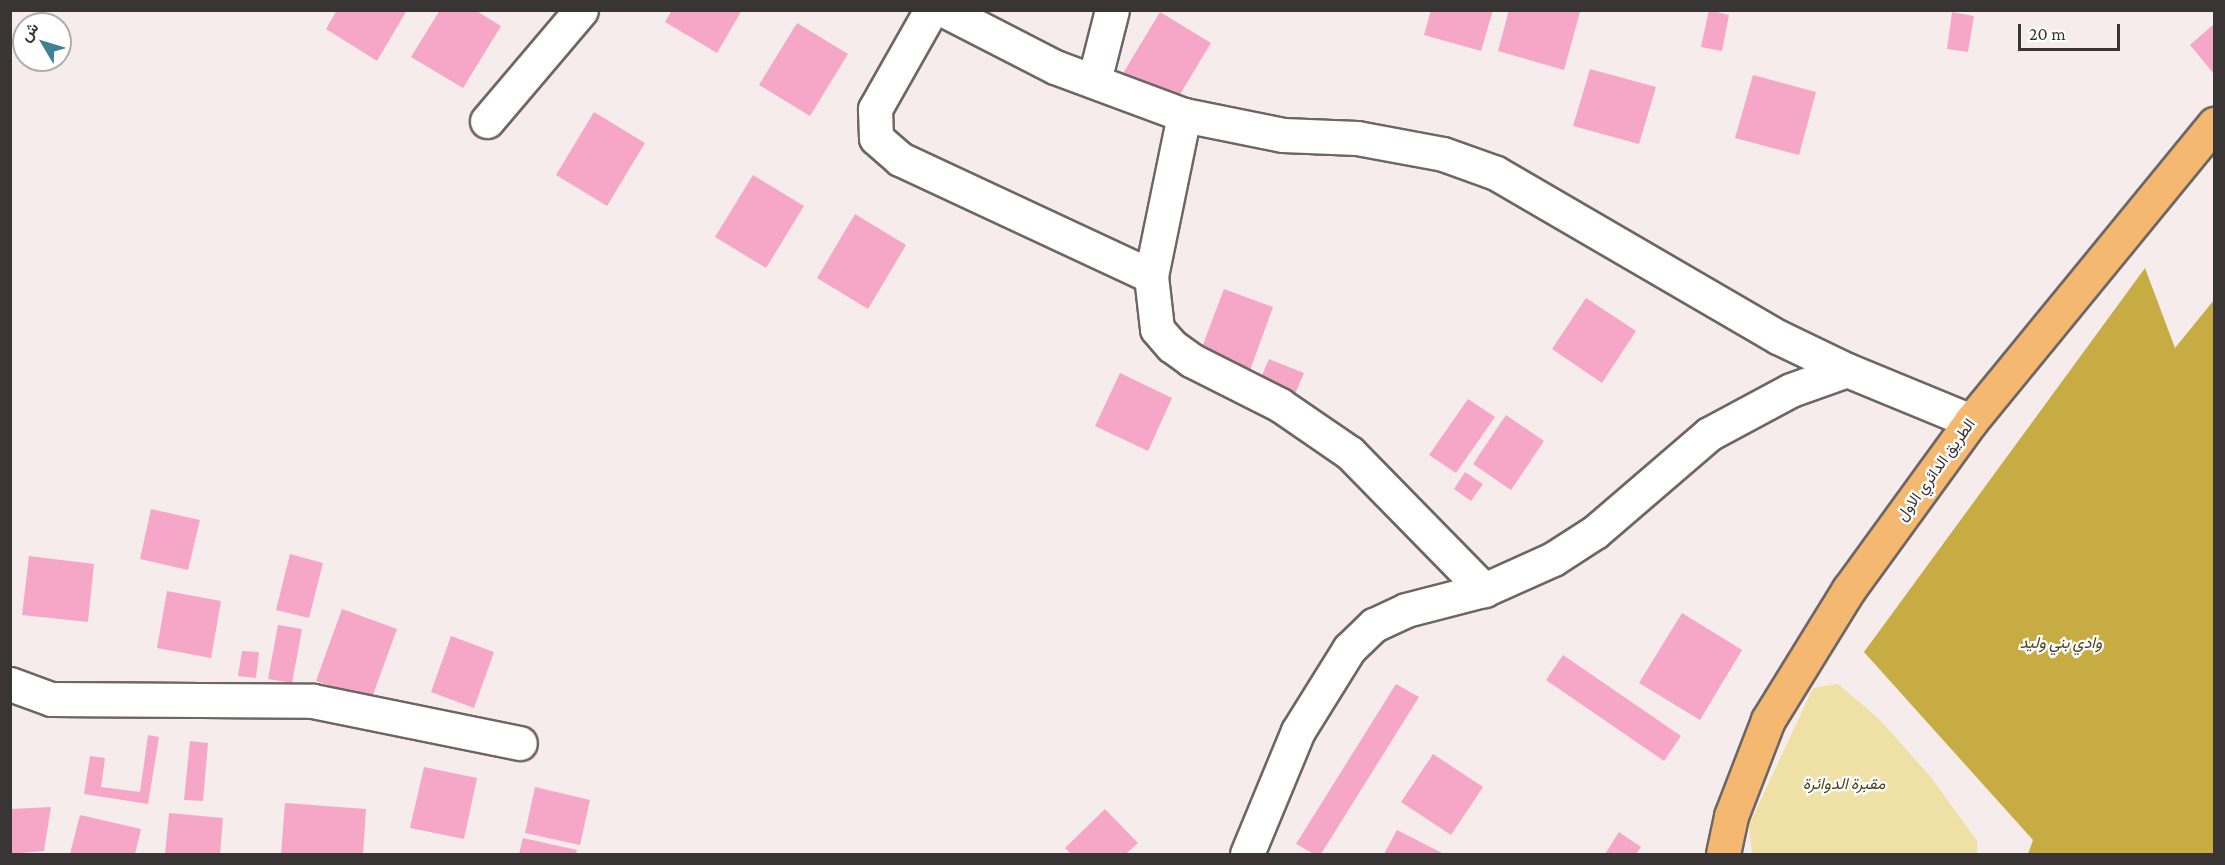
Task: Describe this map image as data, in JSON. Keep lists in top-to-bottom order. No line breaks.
{"streets":{"main road":["الطريق الدائري الاول"]},"parks":["وادي بني وليد","مقبرة الدوائرة"],"scale_bar":"20 m","north":"top left"}
